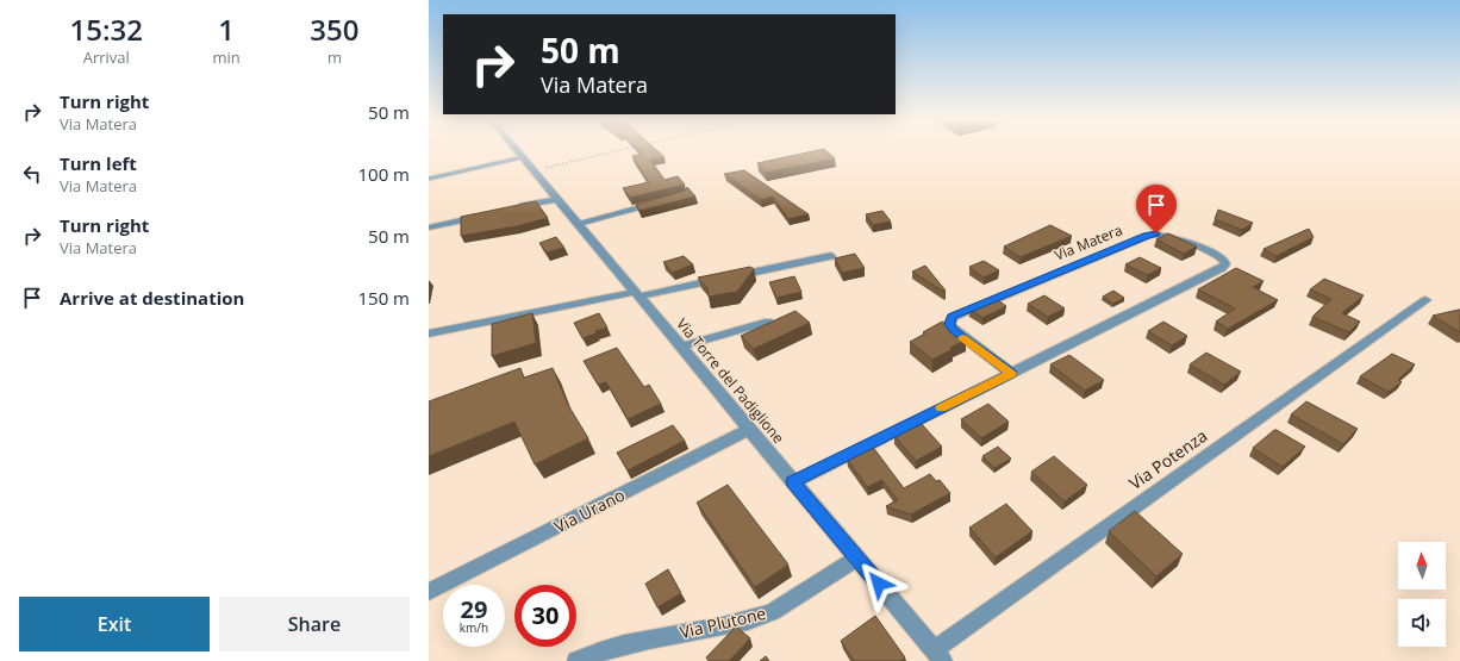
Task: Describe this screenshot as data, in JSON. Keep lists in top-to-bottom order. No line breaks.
{"streets":{"street":["Via Matera","Via Torre del Padiglione","Via Potenza","Via Urano","Via Plutone"]},"crossings":[["Via Matera","Via Torre del Padiglione"],["Via Torre del Padiglione","Via Potenza"],["Via Torre del Padiglione","Via Urano"],["Via Torre del Padiglione","Via Plutone"]],"north":"top","page":{"eta":["15:32","Arrival","1","min","350","m"],"turn":["50 m","Via Matera"],"list":[{"name":"Turn right","note":"Via Matera","value":"50 m"},{"name":"Turn left","note":"Via Matera","value":"100 m"},{"name":"Turn right","note":"Via Matera","value":"50 m"},{"name":"Arrive at destination","value":"150 m"}],"speed":"29 km/h","limit":"30","buttons":["Exit","Share"]}}
